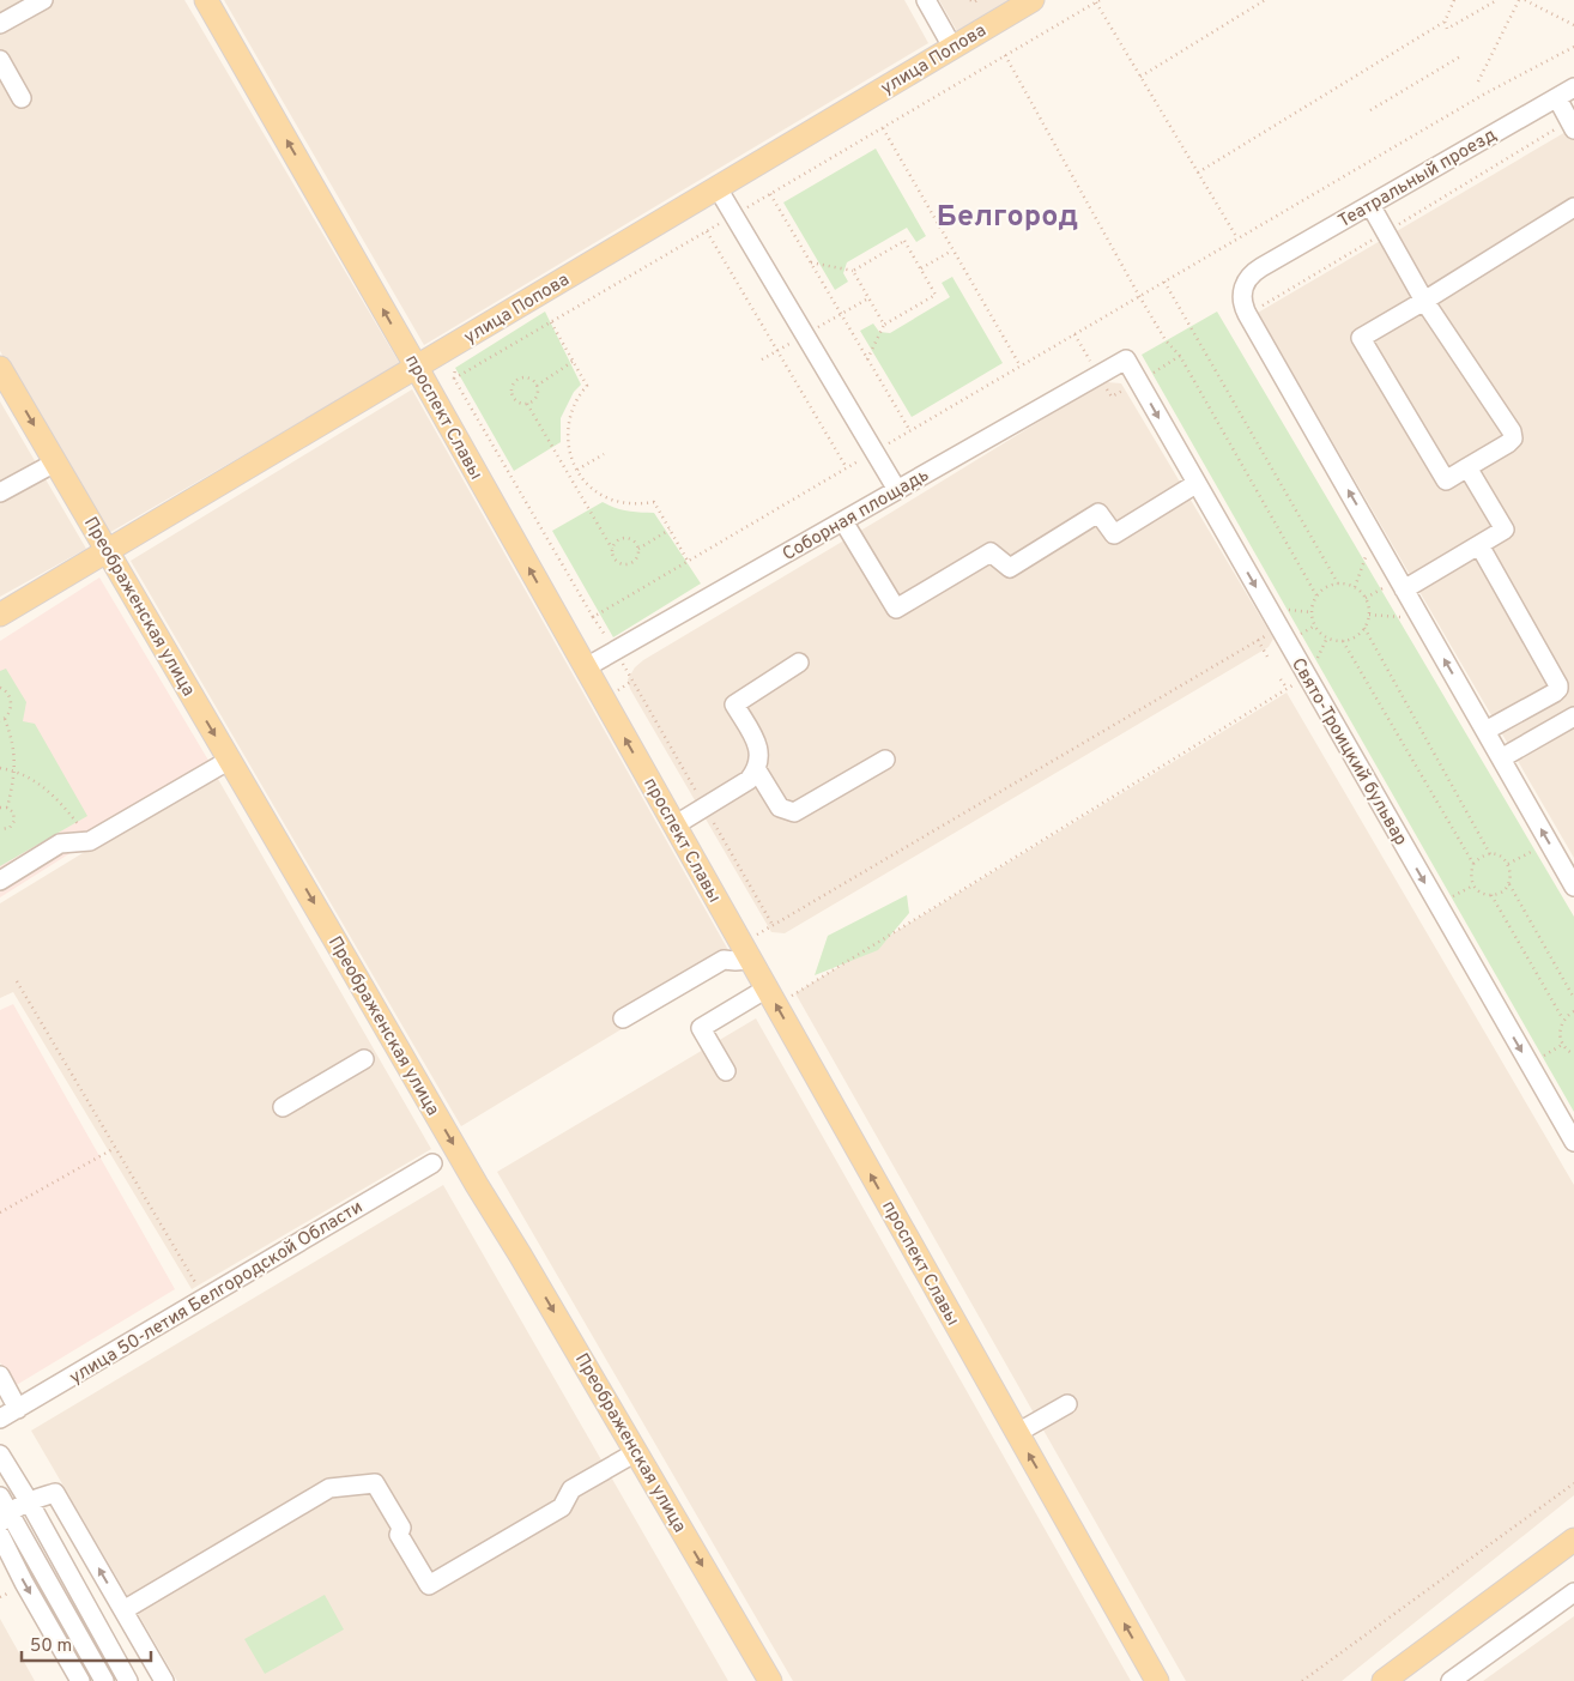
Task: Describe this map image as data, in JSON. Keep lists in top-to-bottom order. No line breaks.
{"streets":{"main road":["улица Попова","проспект Славы","Преображенская улица"],"street":["Театральный проезд","Соборная площадь","Свято-Троицкий бульвар","улица 50-летия Белгородской Области"]},"crossings":[["улица Попова","проспект Славы"],["улица Попова","Преображенская улица"],["проспект Славы","Соборная площадь"],["Соборная площадь","Свято-Троицкий бульвар"]],"one_way":["проспект Славы","Преображенская улица"],"districts":["Белгород"],"scale_bar":"50 m"}
